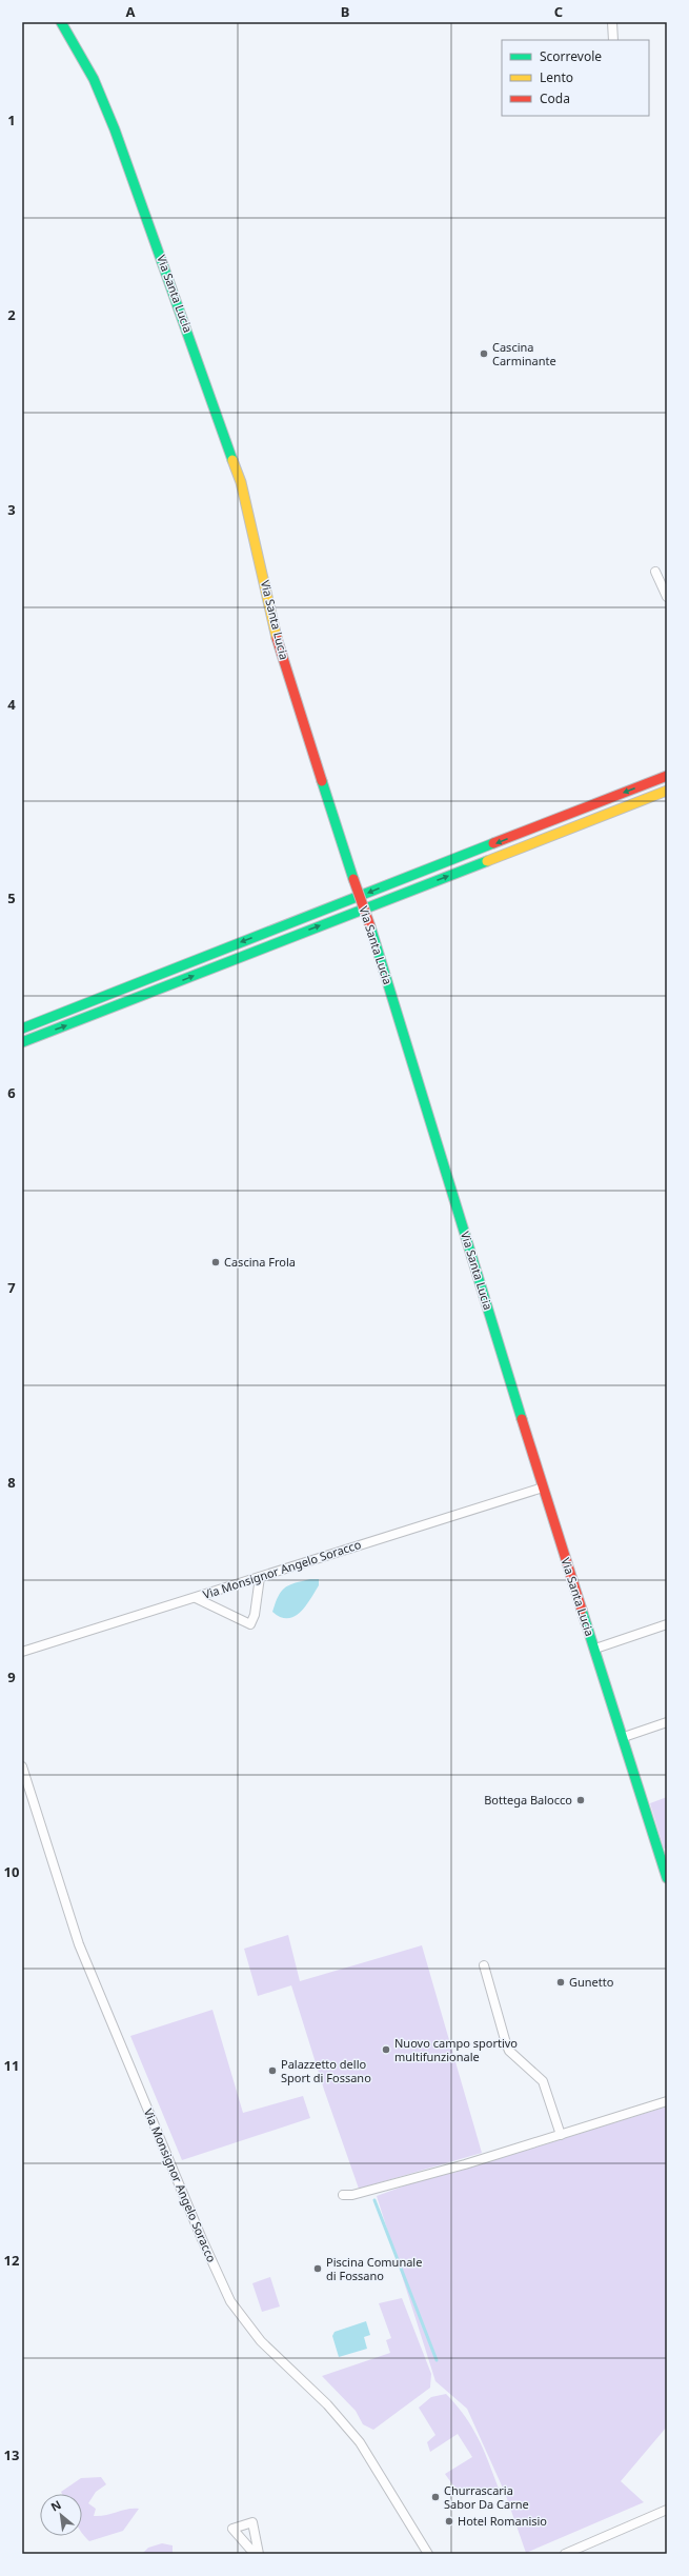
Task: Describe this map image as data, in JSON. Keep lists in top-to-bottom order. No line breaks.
{"streets":{"main road":["Via Santa Lucia"],"street":["Via Monsignor Angelo Soracco"]},"crossings":[["Via Santa Lucia","Via Monsignor Angelo Soracco"]],"places":["Cascina Carminante","Cascina Frola","Bottega Balocco","Gunetto","Nuovo campo sportivo multifunzionale","Palazzetto dello Sport di Fossano","Piscina Comunale di Fossano","Churrascaria Sabor Da Carne","Hotel Romanisio"],"legend":["Scorrevole","Lento","Coda"],"north":"top left","grid":{"columns":["A","B","C"],"rows":["1","2","3","4","5","6","7","8","9","10","11","12","13"]}}
